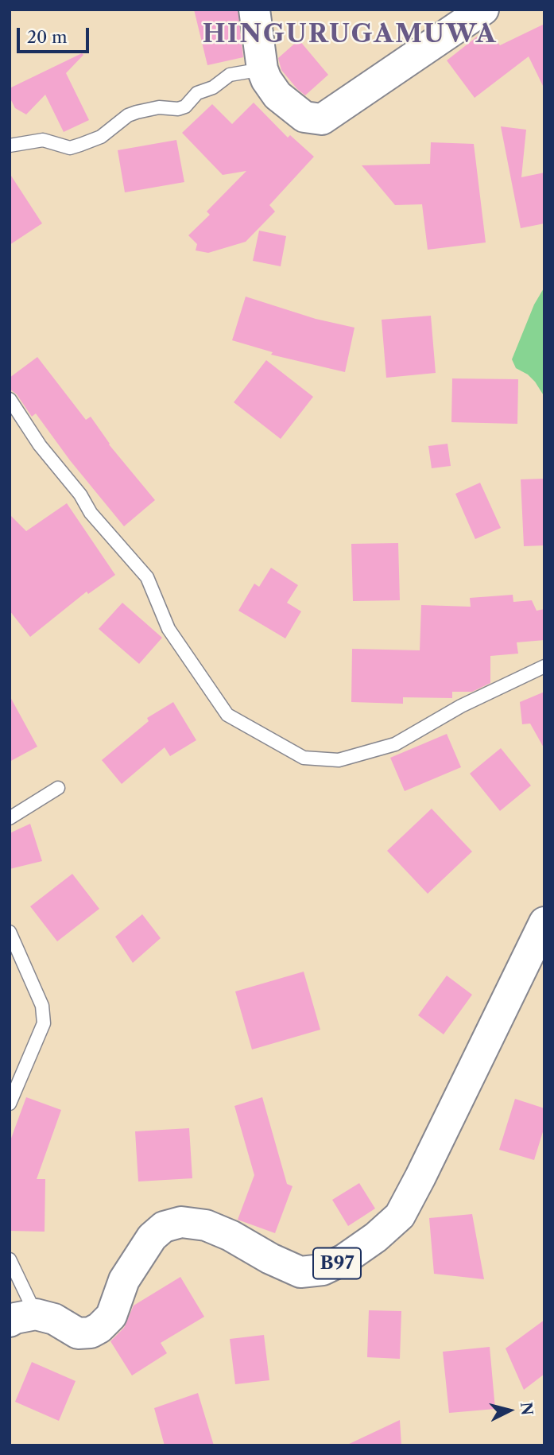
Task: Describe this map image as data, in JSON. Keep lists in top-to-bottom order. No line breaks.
{"streets":{"main road":["B97"]},"districts":["HINGURUGAMUWA"],"scale_bar":"20 m","north":"right"}
